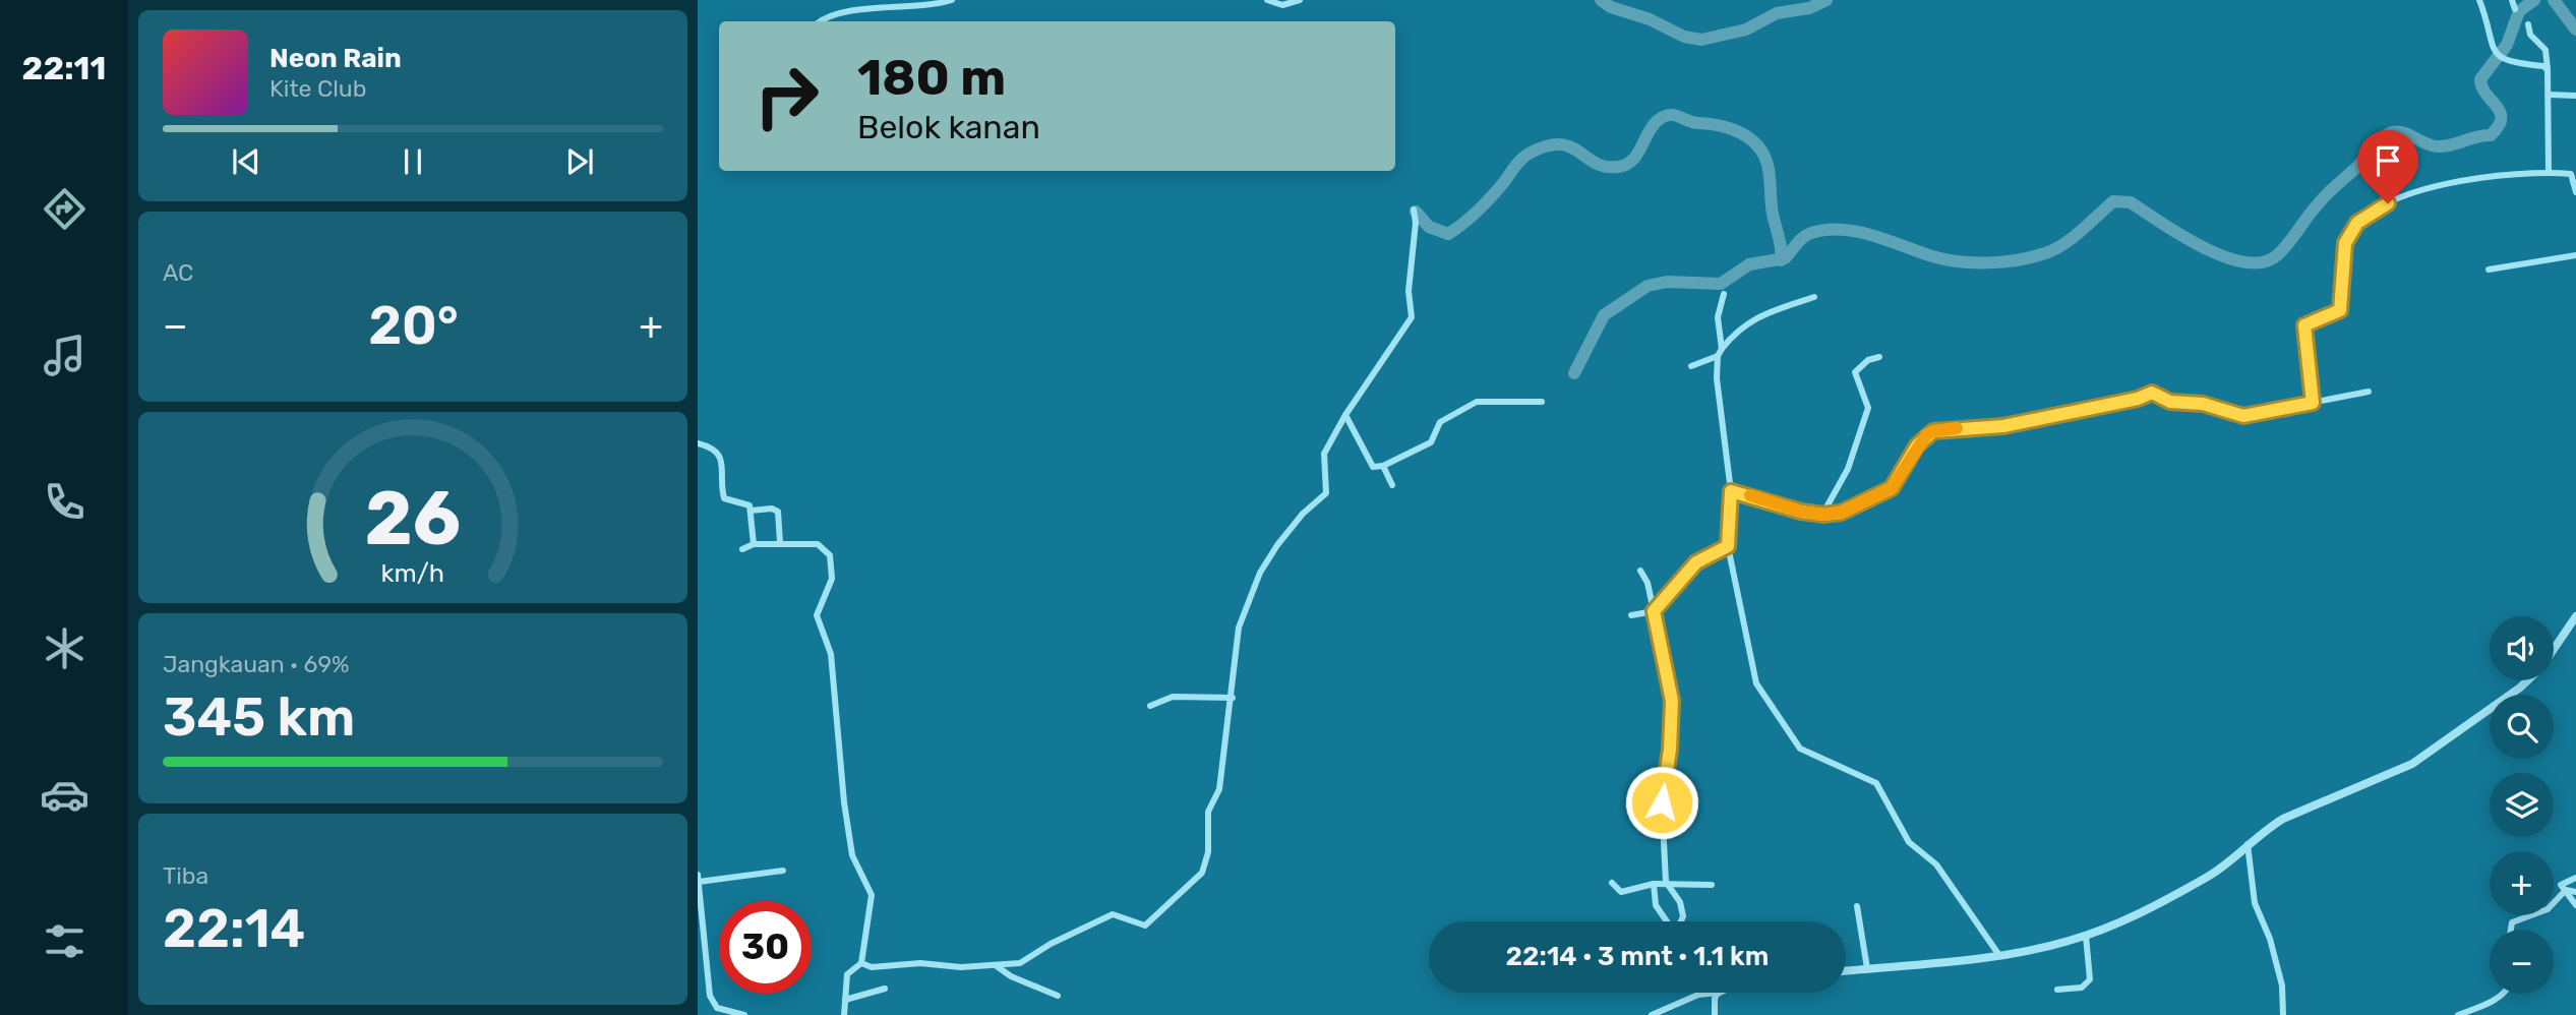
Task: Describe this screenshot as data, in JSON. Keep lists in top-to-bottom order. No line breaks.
{"page":{"tabs":"22:11","turn":["180 m","Belok kanan"],"song":["Neon Rain","Kite Club"],"tile":["AC",["Jangkauan · 69%","345 km"],["Tiba","22:14"]],"heat":["−","20°","+"],"map_buttons":["+","−"],"limit":"30","trip":"22:14 · 3 mnt · 1.1 km","gauge":["26","km/h"]}}
